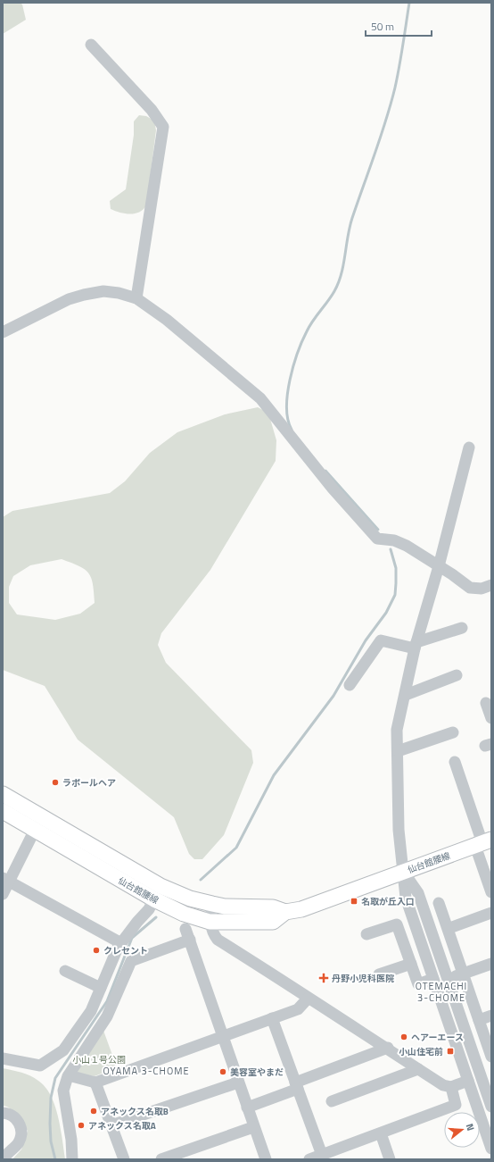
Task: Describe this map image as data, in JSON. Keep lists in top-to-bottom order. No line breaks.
{"streets":{"main road":["仙台館腰線"]},"districts":["OTEMACHI 3-CHOME","OYAMA 3-CHOME"],"parks":["小山１号公園"],"places":{"other":["ラポールヘア","クレセント","ヘアーエース","美容室やまだ","アネックス名取B","アネックス名取A"],"transit":["名取が丘入口","小山住宅前"],"health":["丹野小児科医院"]},"scale_bar":"50 m","north":"right"}
